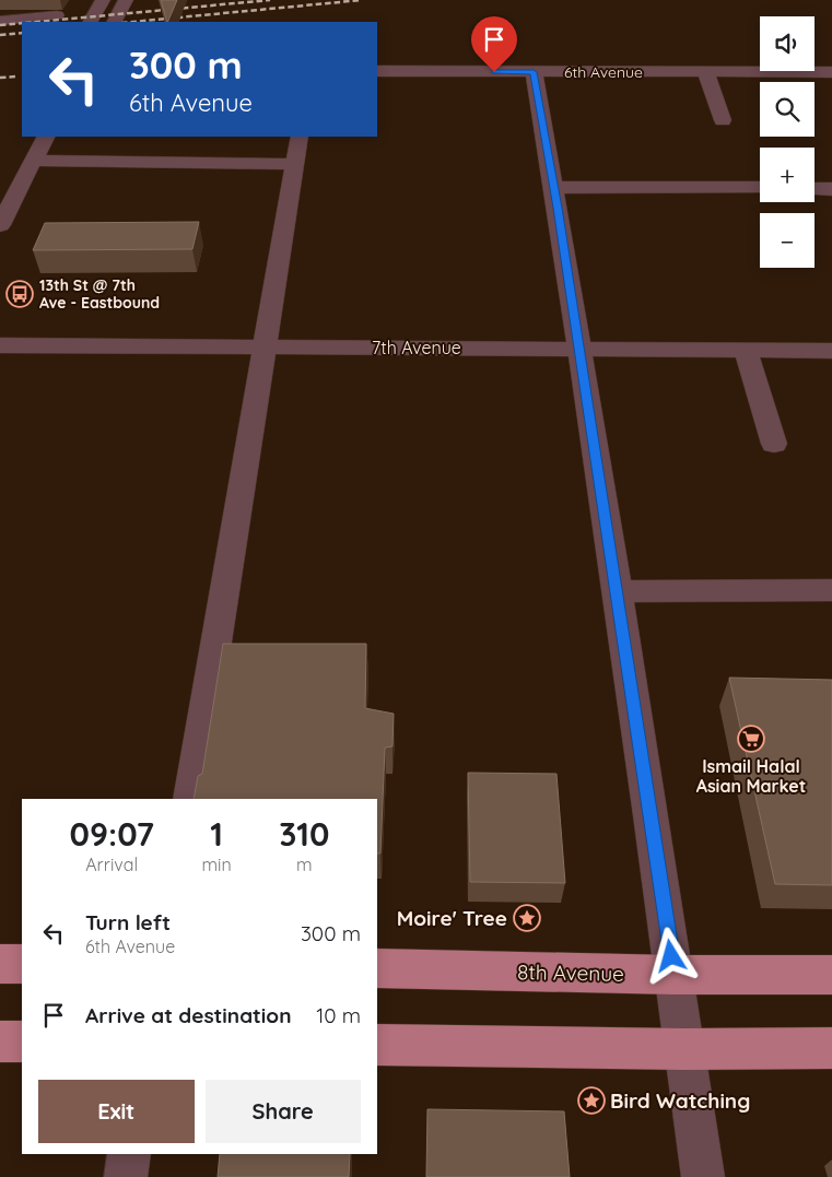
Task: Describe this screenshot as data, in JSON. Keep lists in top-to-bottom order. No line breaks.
{"streets":{"main road":["8th Avenue"],"street":["6th Avenue","7th Avenue"]},"places":{"bus stop":["13th St @ 7th Ave - Eastbound"],"supermarket":["Ismail Halal Asian Market"],"place":["Moire' Tree","Bird Watching"]},"page":{"map_buttons":["+","−"],"turn":["300 m","6th Avenue"],"eta":["09:07","Arrival","1","min","310","m"],"list":[{"name":"Turn left","note":"6th Avenue","value":"300 m"},{"name":"Arrive at destination","value":"10 m"}],"buttons":["Exit","Share"]}}
